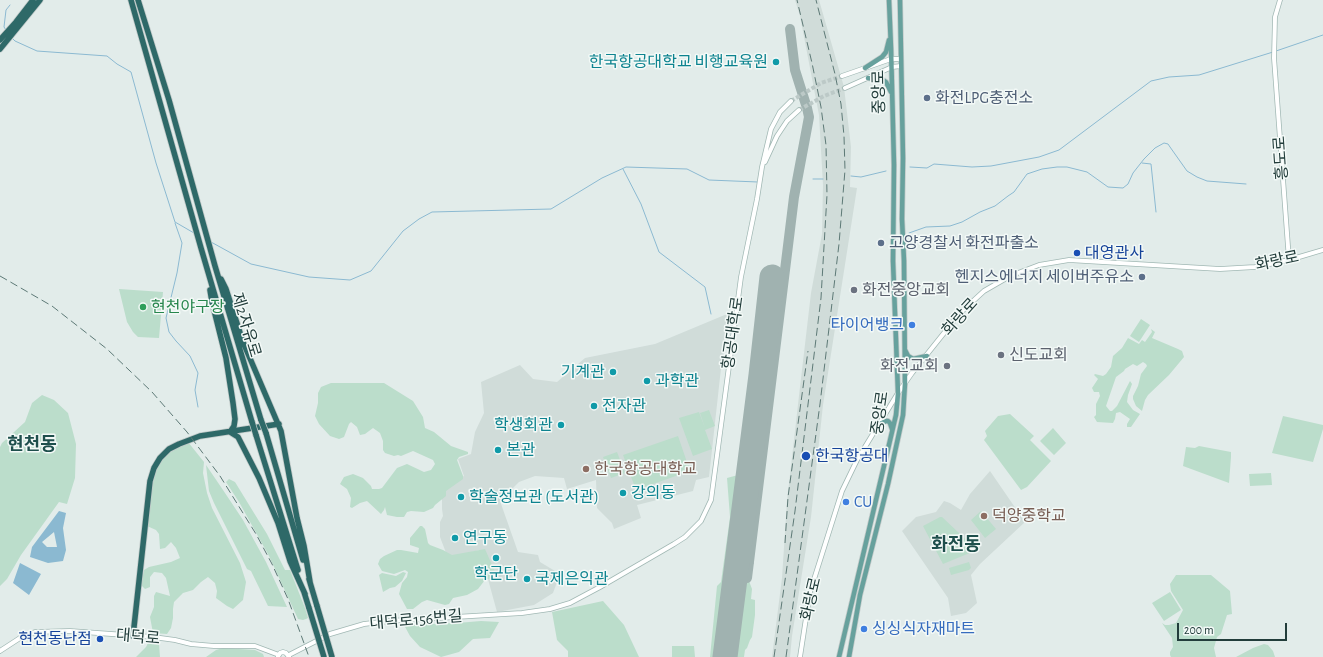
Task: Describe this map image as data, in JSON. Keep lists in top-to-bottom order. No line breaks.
{"streets":{"highway":["제2자유로"],"main road":["중앙로"],"street":["흥도로","화랑로","항공대학로","대덕로156번길","대덕로"]},"crossings":[["중앙로","화랑로"],["흥도로","화랑로"],["항공대학로","대덕로156번길"],["대덕로156번길","대덕로"]],"districts":["현천동","화전동"],"places":["한국항공대학교 비행교육원","화전LPG충전소","고양경찰서 화전파출소","대영관사","헨지스에너지 세이버주유소","화전중앙교회","현천야구장","타이어뱅크","신도교회","화전교회","기계관","과학관","전자관","학생회관","본관","한국항공대","한국항공대학교","강의동","학술정보관 (도서관)","CU","덕양중학교","연구동","학군단","국제은익관","싱싱식자재마트","현천동난점"],"scale_bar":"200 m"}
